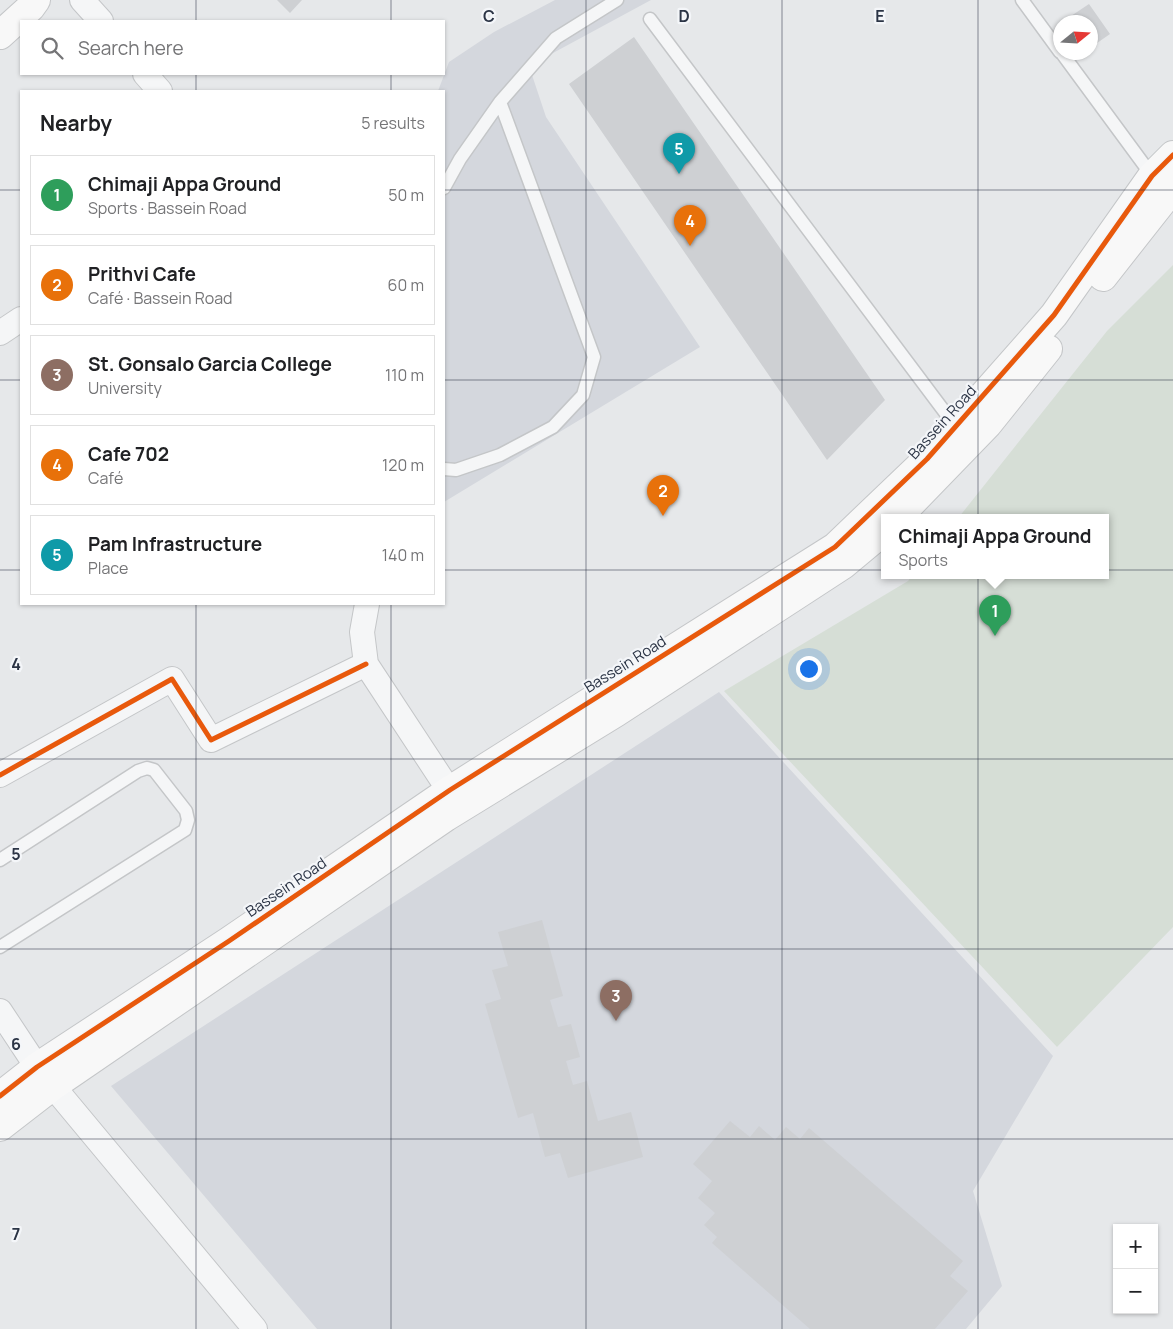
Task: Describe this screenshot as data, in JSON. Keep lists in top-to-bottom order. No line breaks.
{"streets":{"street":["Bassein Road"]},"north":"right","page":{"search":"Search here","heading":["Nearby","5 results"],"pins":["5","4","2","1","3"],"list":[{"mark":"1","name":"Chimaji Appa Ground","note":"Sports · Bassein Road","value":"50 m"},{"mark":"2","name":"Prithvi Cafe","note":"Café · Bassein Road","value":"60 m"},{"mark":"3","name":"St. Gonsalo Garcia College","note":"University","value":"110 m"},{"mark":"4","name":"Cafe 702","note":"Café","value":"120 m"},{"mark":"5","name":"Pam Infrastructure","note":"Place","value":"140 m"}],"popup":["Chimaji Appa Ground","Sports"],"map_buttons":["+","−"]},"grid":{"columns":["C","D","E"],"rows":["4","5","6","7"]}}
